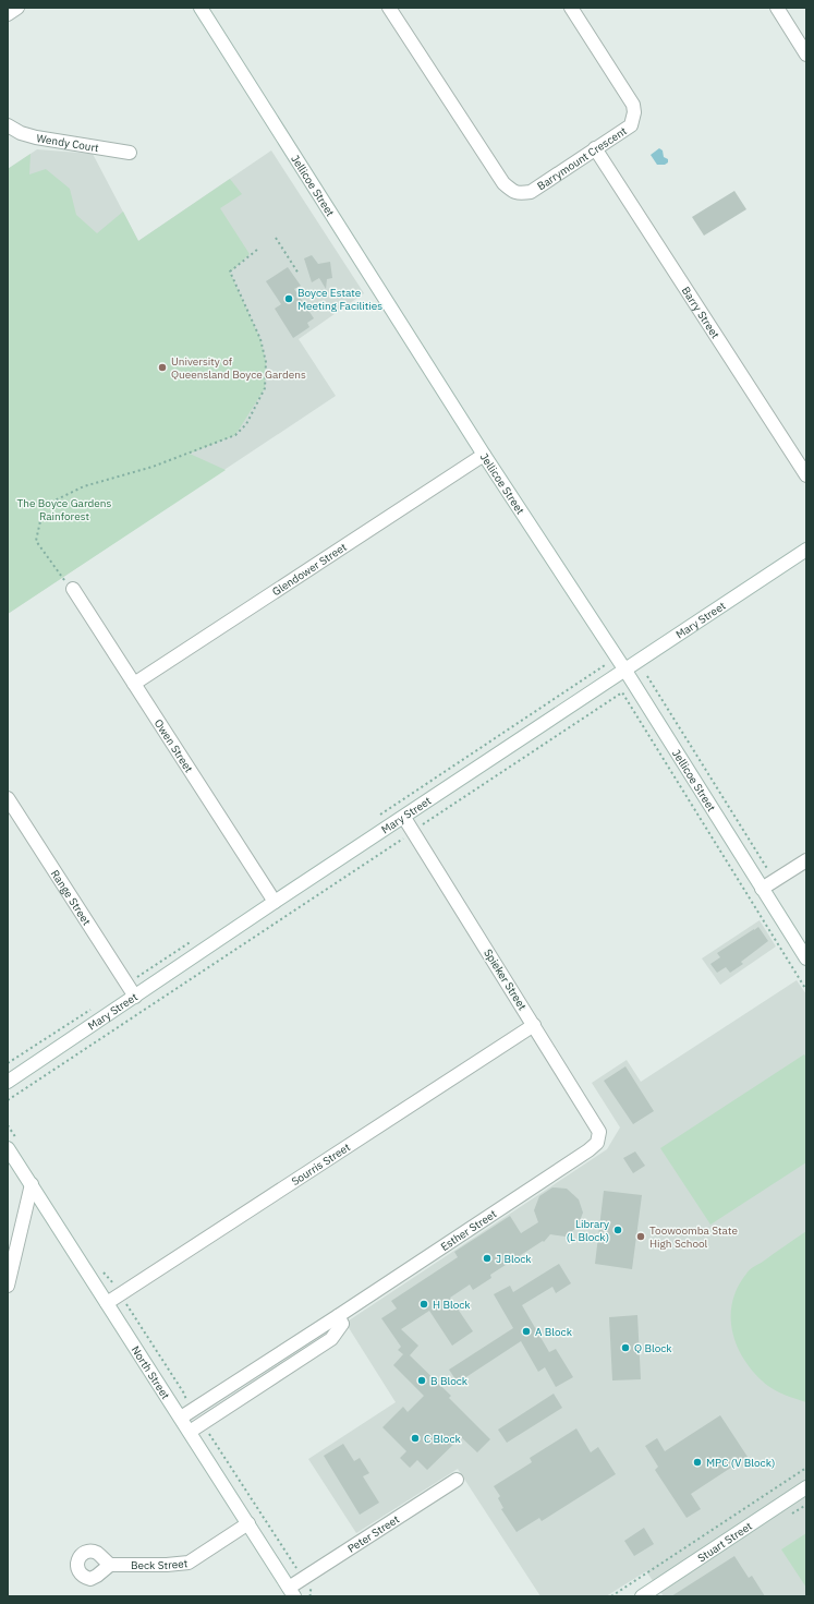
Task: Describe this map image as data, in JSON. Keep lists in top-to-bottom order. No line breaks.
{"streets":{"street":["Wendy Court","Barrymount Crescent","Jellicoe Street","Barry Street","Glendower Street","Mary Street","Owen Street","Range Street","Spieker Street","Sourris Street","Esther Street","North Street","Peter Street","Stuart Street","Beck Street"]},"crossings":[["Barrymount Crescent","Barry Street"],["Jellicoe Street","Glendower Street"],["Jellicoe Street","Mary Street"],["Glendower Street","Owen Street"],["Mary Street","Owen Street"],["Mary Street","Range Street"],["Mary Street","Spieker Street"],["Spieker Street","Sourris Street"],["Spieker Street","Esther Street"],["Sourris Street","North Street"],["Esther Street","North Street"],["North Street","Peter Street"],["North Street","Beck Street"]],"parks":["The Boyce Gardens Rainforest"],"places":["Boyce Estate Meeting Facilities","University of Queensland Boyce Gardens","Library (L Block)","Toowoomba State High School","J Block","H Block","A Block","Q Block","B Block","C Block","MPC (V Block)"]}
